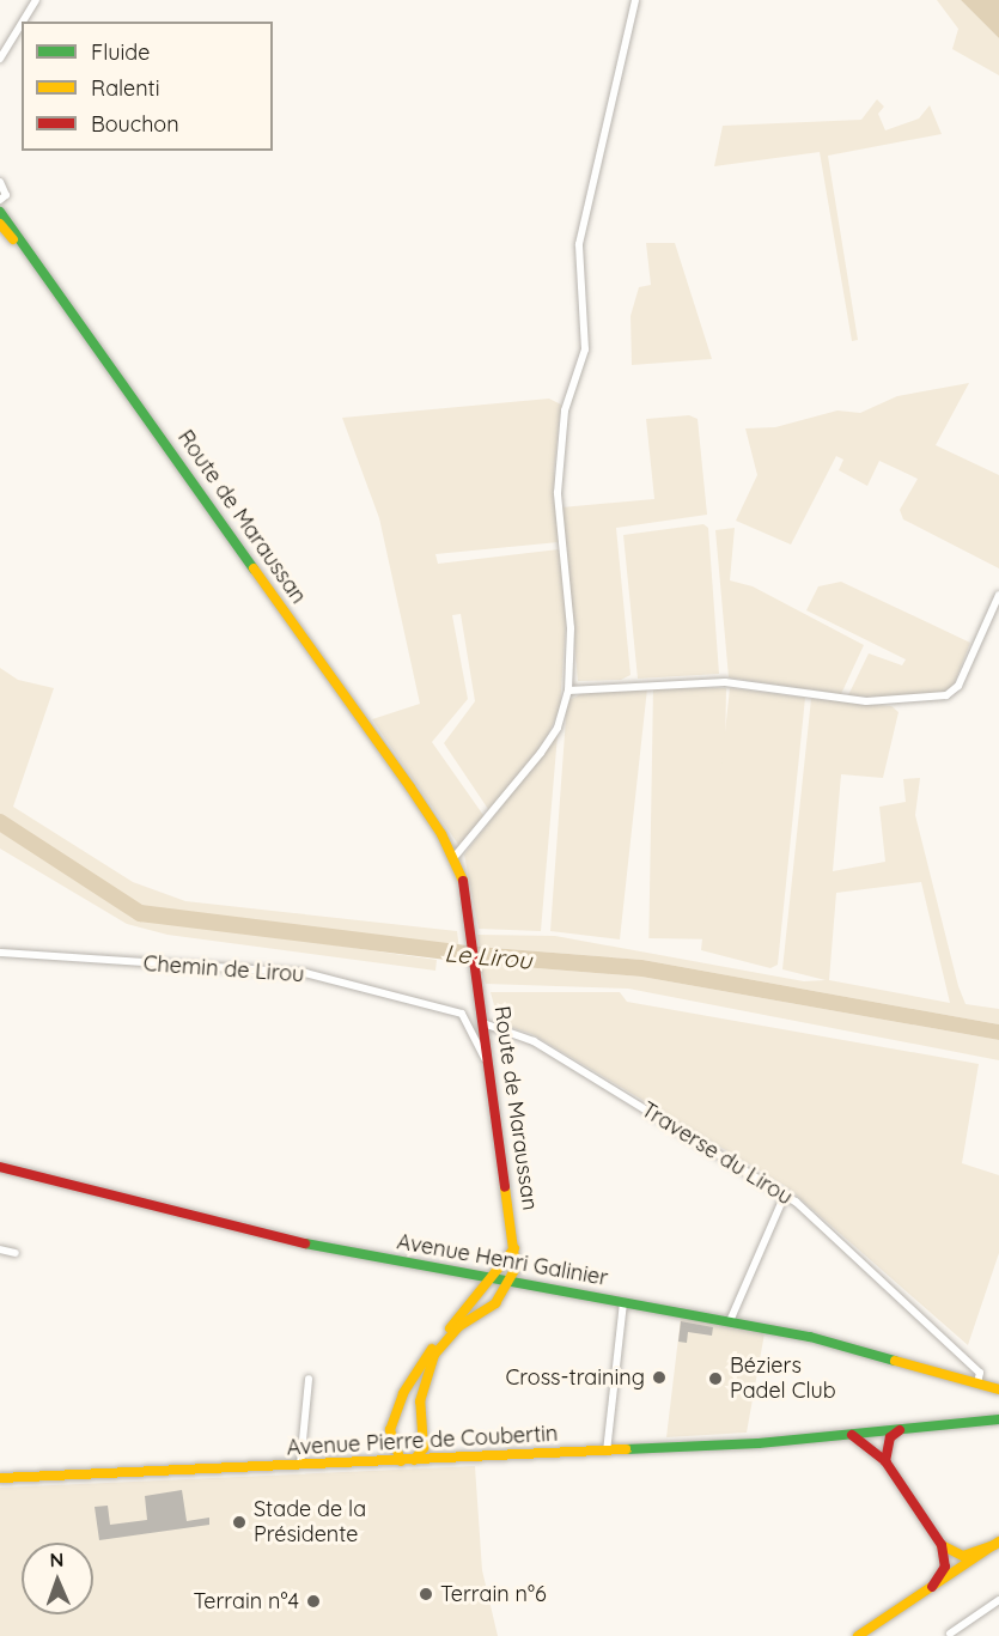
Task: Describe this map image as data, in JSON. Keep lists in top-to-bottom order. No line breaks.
{"streets":{"main road":["Route de Maraussan","Avenue Henri Galinier","Avenue Pierre de Coubertin"],"street":["Chemin de Lirou","Traverse du Lirou"]},"crossings":[["Route de Maraussan","Chemin de Lirou"],["Route de Maraussan","Traverse du Lirou"],["Route de Maraussan","Avenue Henri Galinier"],["Traverse du Lirou","Avenue Henri Galinier"]],"water":["Le Lirou"],"places":["Cross-training","Béziers Padel Club","Stade de la Présidente","Terrain n°6","Terrain n°4"],"legend":["Fluide","Ralenti","Bouchon"],"north":"top"}
